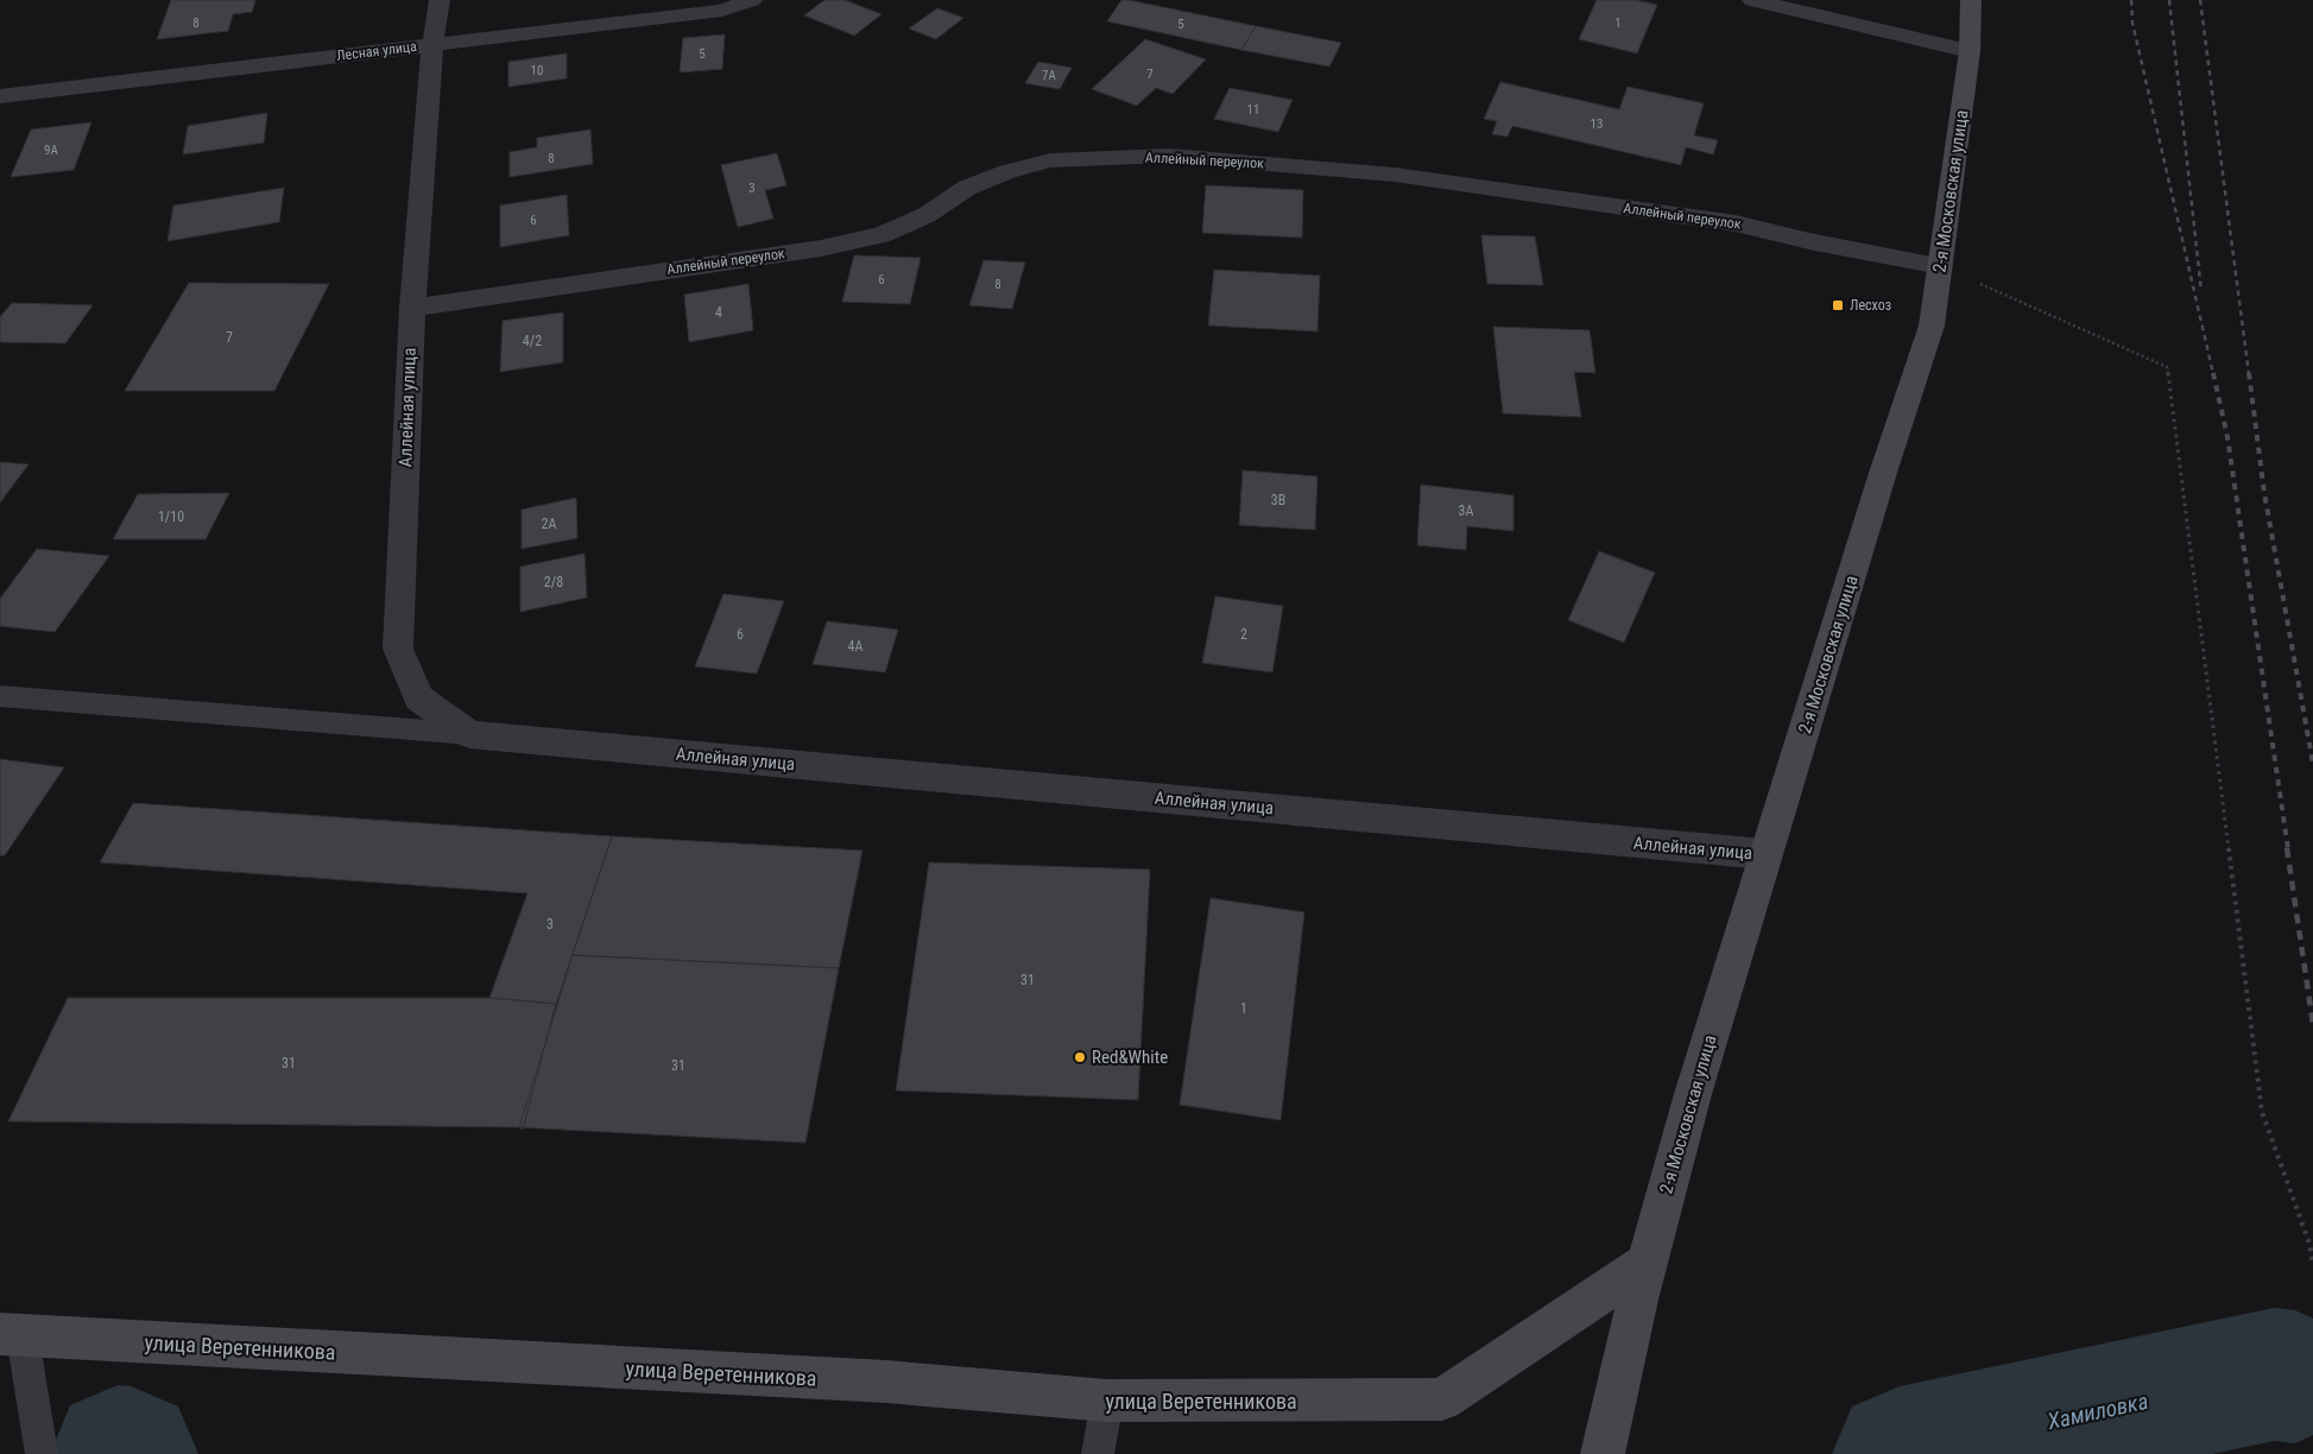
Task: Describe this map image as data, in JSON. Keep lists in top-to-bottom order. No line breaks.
{"streets":{"main road":["2-я Московская улица","улица Веретенникова"],"street":["Лесная улица","Аллейный переулок","Аллейная улица"]},"crossings":[["Лесная улица","Аллейная улица"],["Аллейный переулок","2-я Московская улица"],["Аллейный переулок","Аллейная улица"],["2-я Московская улица","Аллейная улица"],["2-я Московская улица","улица Веретенникова"]],"water":["Хамиловка"],"places":{"transit":["Лесхоз"],"other":["Red&White"]},"house_numbers":["8","1","5","5","10","7","7А","11","13","9А","8","3","6","6","8","4","7","4/2","3В","3А","1/10","2А","2/8","6","2","4А","3","31","1","31","31"]}
